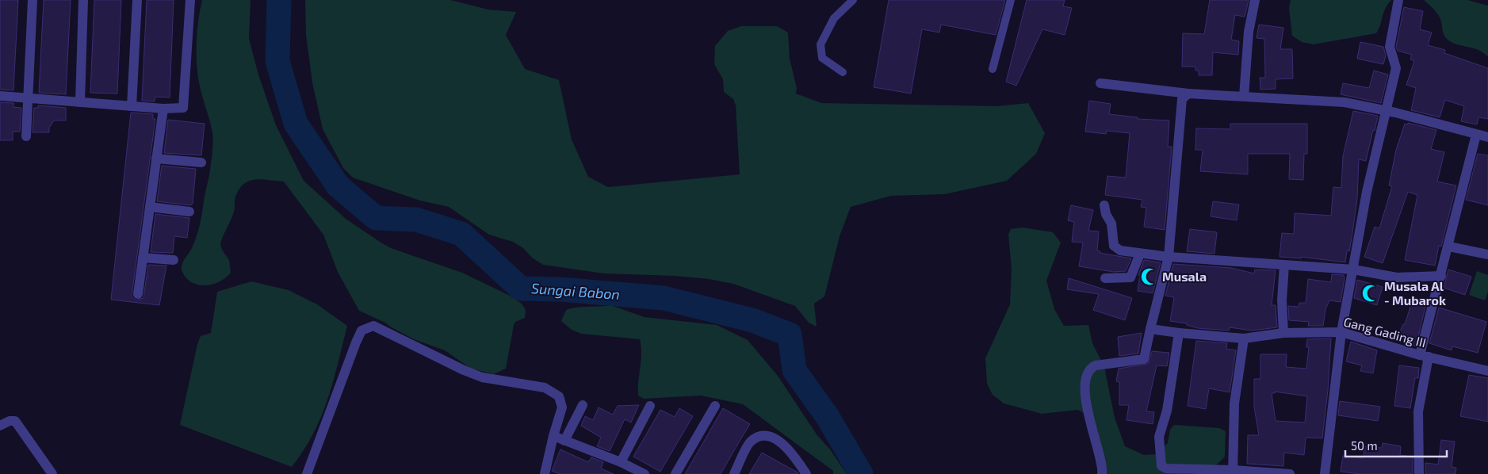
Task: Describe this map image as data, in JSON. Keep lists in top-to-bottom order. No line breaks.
{"streets":{"street":["Gang Gading III"]},"water":["Sungai Babon"],"places":{"mosque":["Musala","Musala Al - Mubarok"]},"scale_bar":"50 m"}
